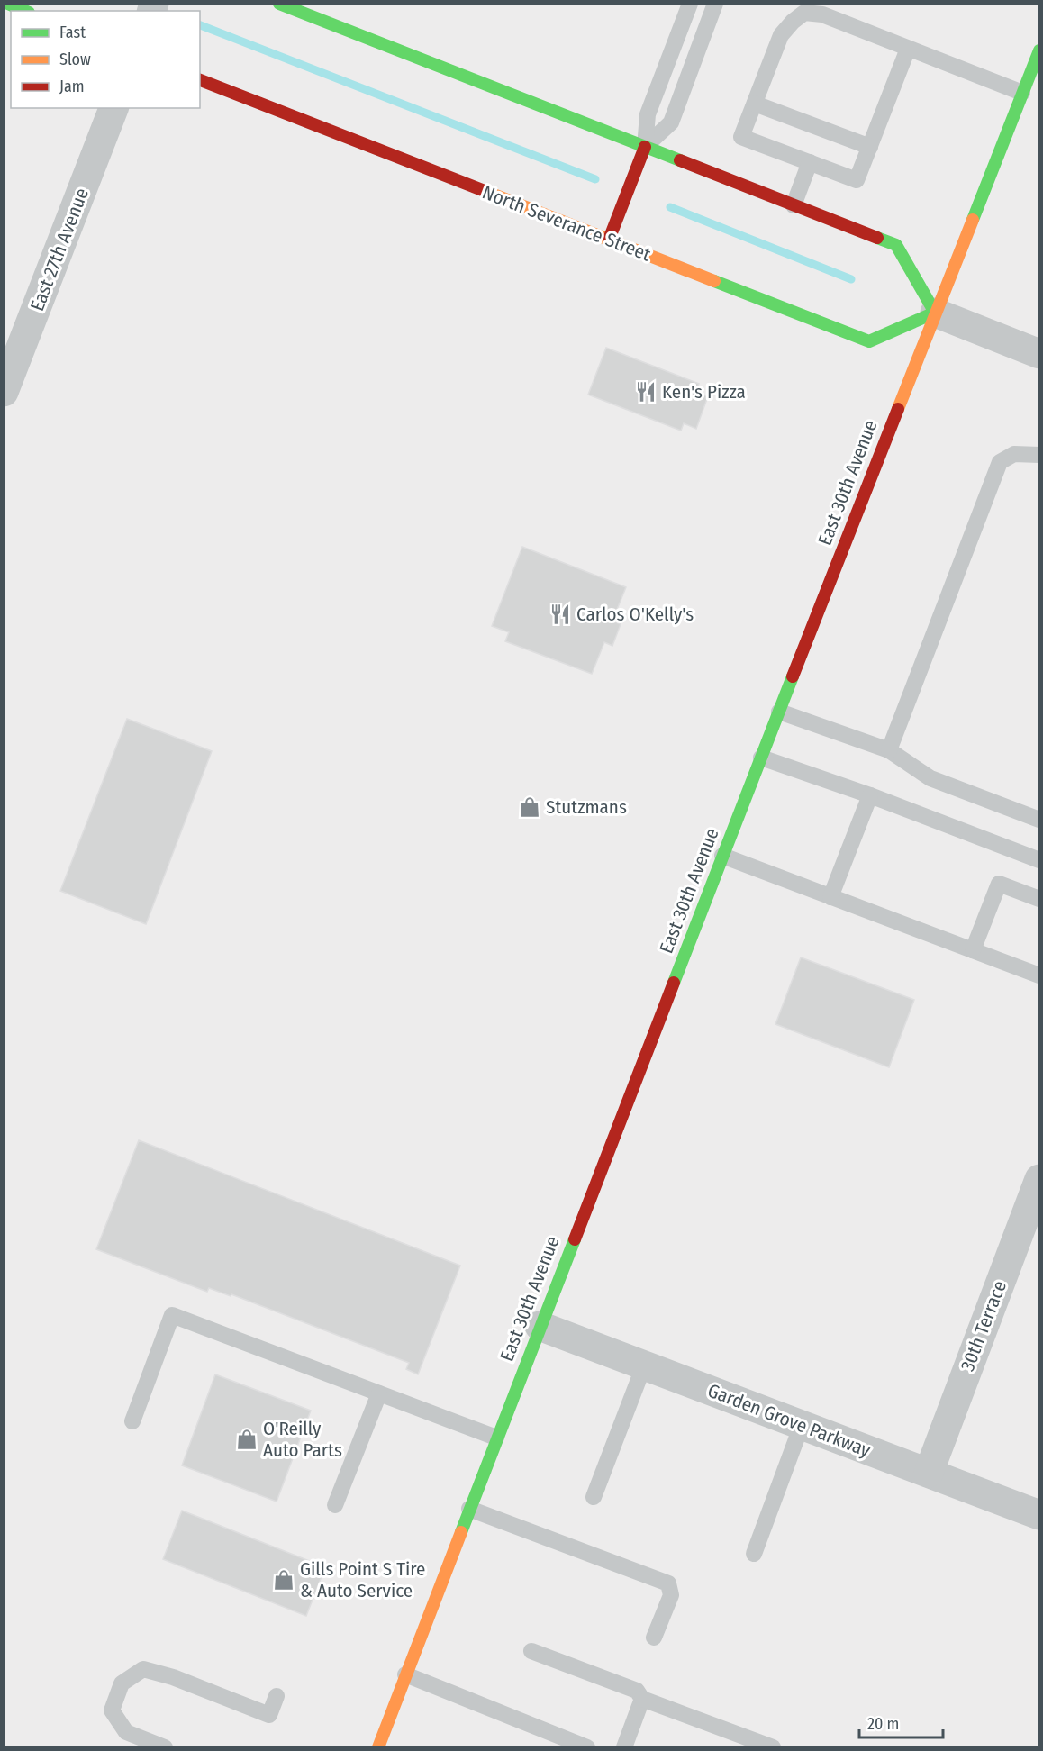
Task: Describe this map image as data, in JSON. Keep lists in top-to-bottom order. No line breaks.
{"streets":{"main road":["North Severance Street","East 30th Avenue"],"street":["East 27th Avenue","30th Terrace","Garden Grove Parkway"]},"crossings":[["North Severance Street","East 30th Avenue"],["East 30th Avenue","Garden Grove Parkway"],["30th Terrace","Garden Grove Parkway"]],"places":{"restaurant":["Ken's Pizza","Carlos O'Kelly's"],"shop":["Stutzmans","O'Reilly Auto Parts","Gills Point S Tire & Auto Service"]},"legend":["Fast","Slow","Jam"],"scale_bar":"20 m"}
